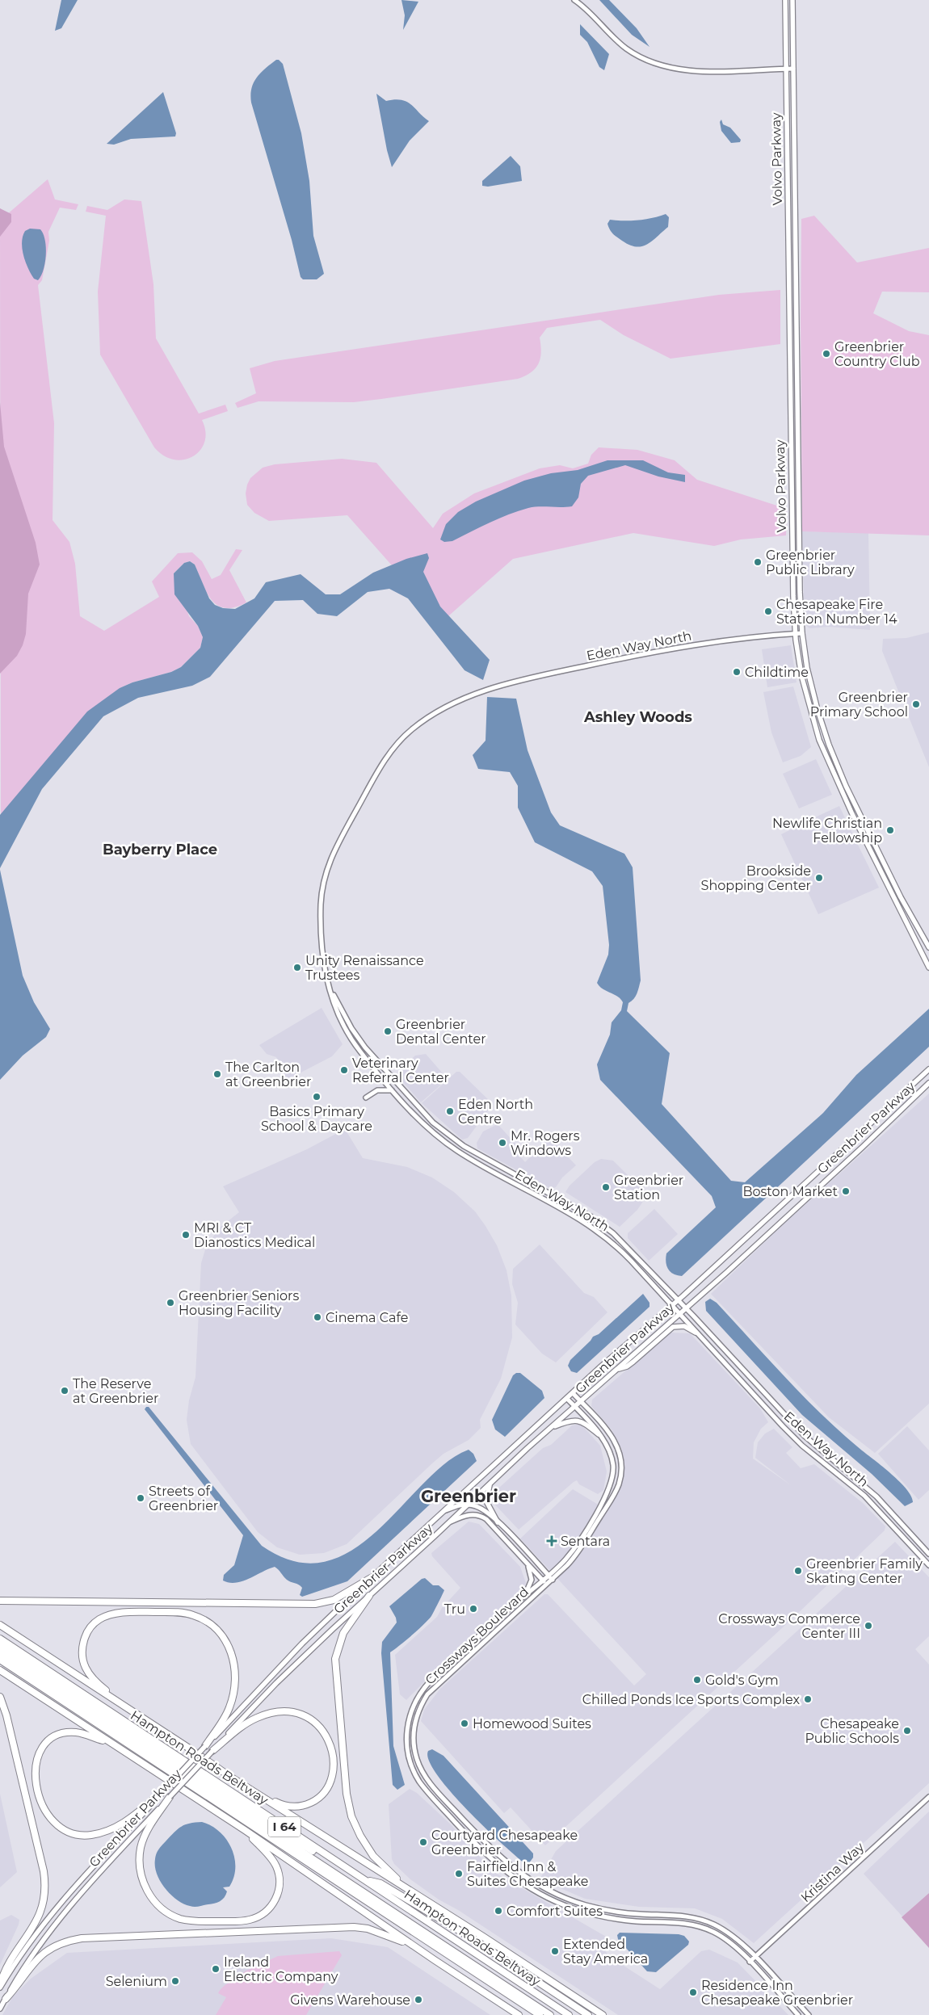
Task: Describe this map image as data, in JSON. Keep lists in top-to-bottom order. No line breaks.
{"streets":{"highway":["Hampton Roads Beltway","I 64"],"main road":["Volvo Parkway","Greenbrier Parkway"],"street":["Eden Way North","Crossways Boulevard","Kristina Way"]},"crossings":[["Volvo Parkway","Eden Way North"],["Eden Way North","Greenbrier Parkway"],["Greenbrier Parkway","Crossways Boulevard"],["Crossways Boulevard","Kristina Way"]],"districts":["Ashley Woods","Bayberry Place","Greenbrier"],"places":{"other":["Greenbrier Country Club","Greenbrier Public Library","Chesapeake Fire Station Number 14","Childtime","Greenbrier Primary School","Newlife Christian Fellowship","Brookside Shopping Center","Unity Renaissance Trustees","Greenbrier Dental Center","Veterinary Referral Center","The Carlton at Greenbrier","Basics Primary School & Daycare","Eden North Centre","Mr. Rogers Windows","Greenbrier Station","Boston Market","MRI & CT Dianostics Medical","Greenbrier Seniors Housing Facility","Cinema Cafe","The Reserve at Greenbrier","Streets of Greenbrier","Greenbrier Family Skating Center","Tru","Crossways Commerce Center III","Gold's Gym","Chilled Ponds Ice Sports Complex","Homewood Suites","Chesapeake Public Schools","Courtyard Chesapeake Greenbrier","Fairfield Inn & Suites Chesapeake","Comfort Suites","Extended Stay America","Ireland Electric Company","Selenium","Residence Inn Chesapeake Greenbrier","Givens Warehouse"],"health":["Sentara"]}}
